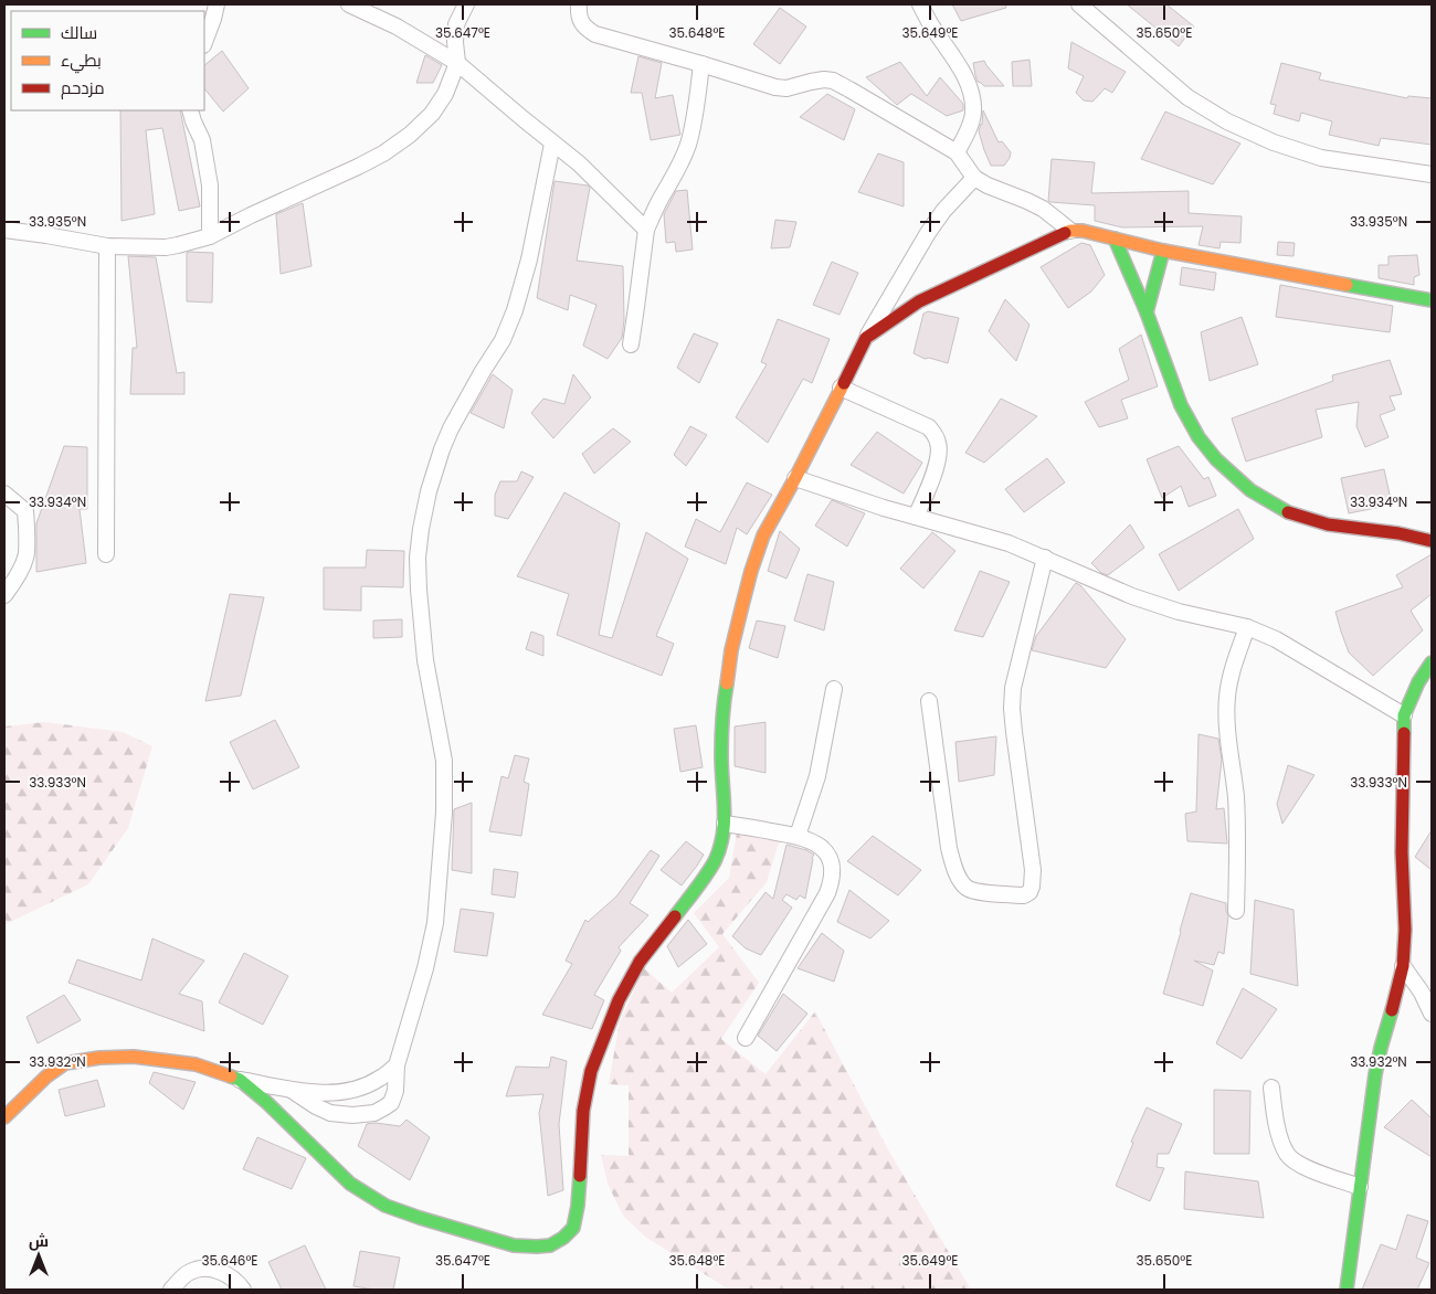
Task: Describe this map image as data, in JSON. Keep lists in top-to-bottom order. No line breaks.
{"legend":["سالك","بطيء","مزدحم"],"north":"top","coordinates":["35.647°E","35.648°E","35.649°E","35.650°E","33.935°N","33.934°N","33.933°N","33.932°N","35.646°E"]}
